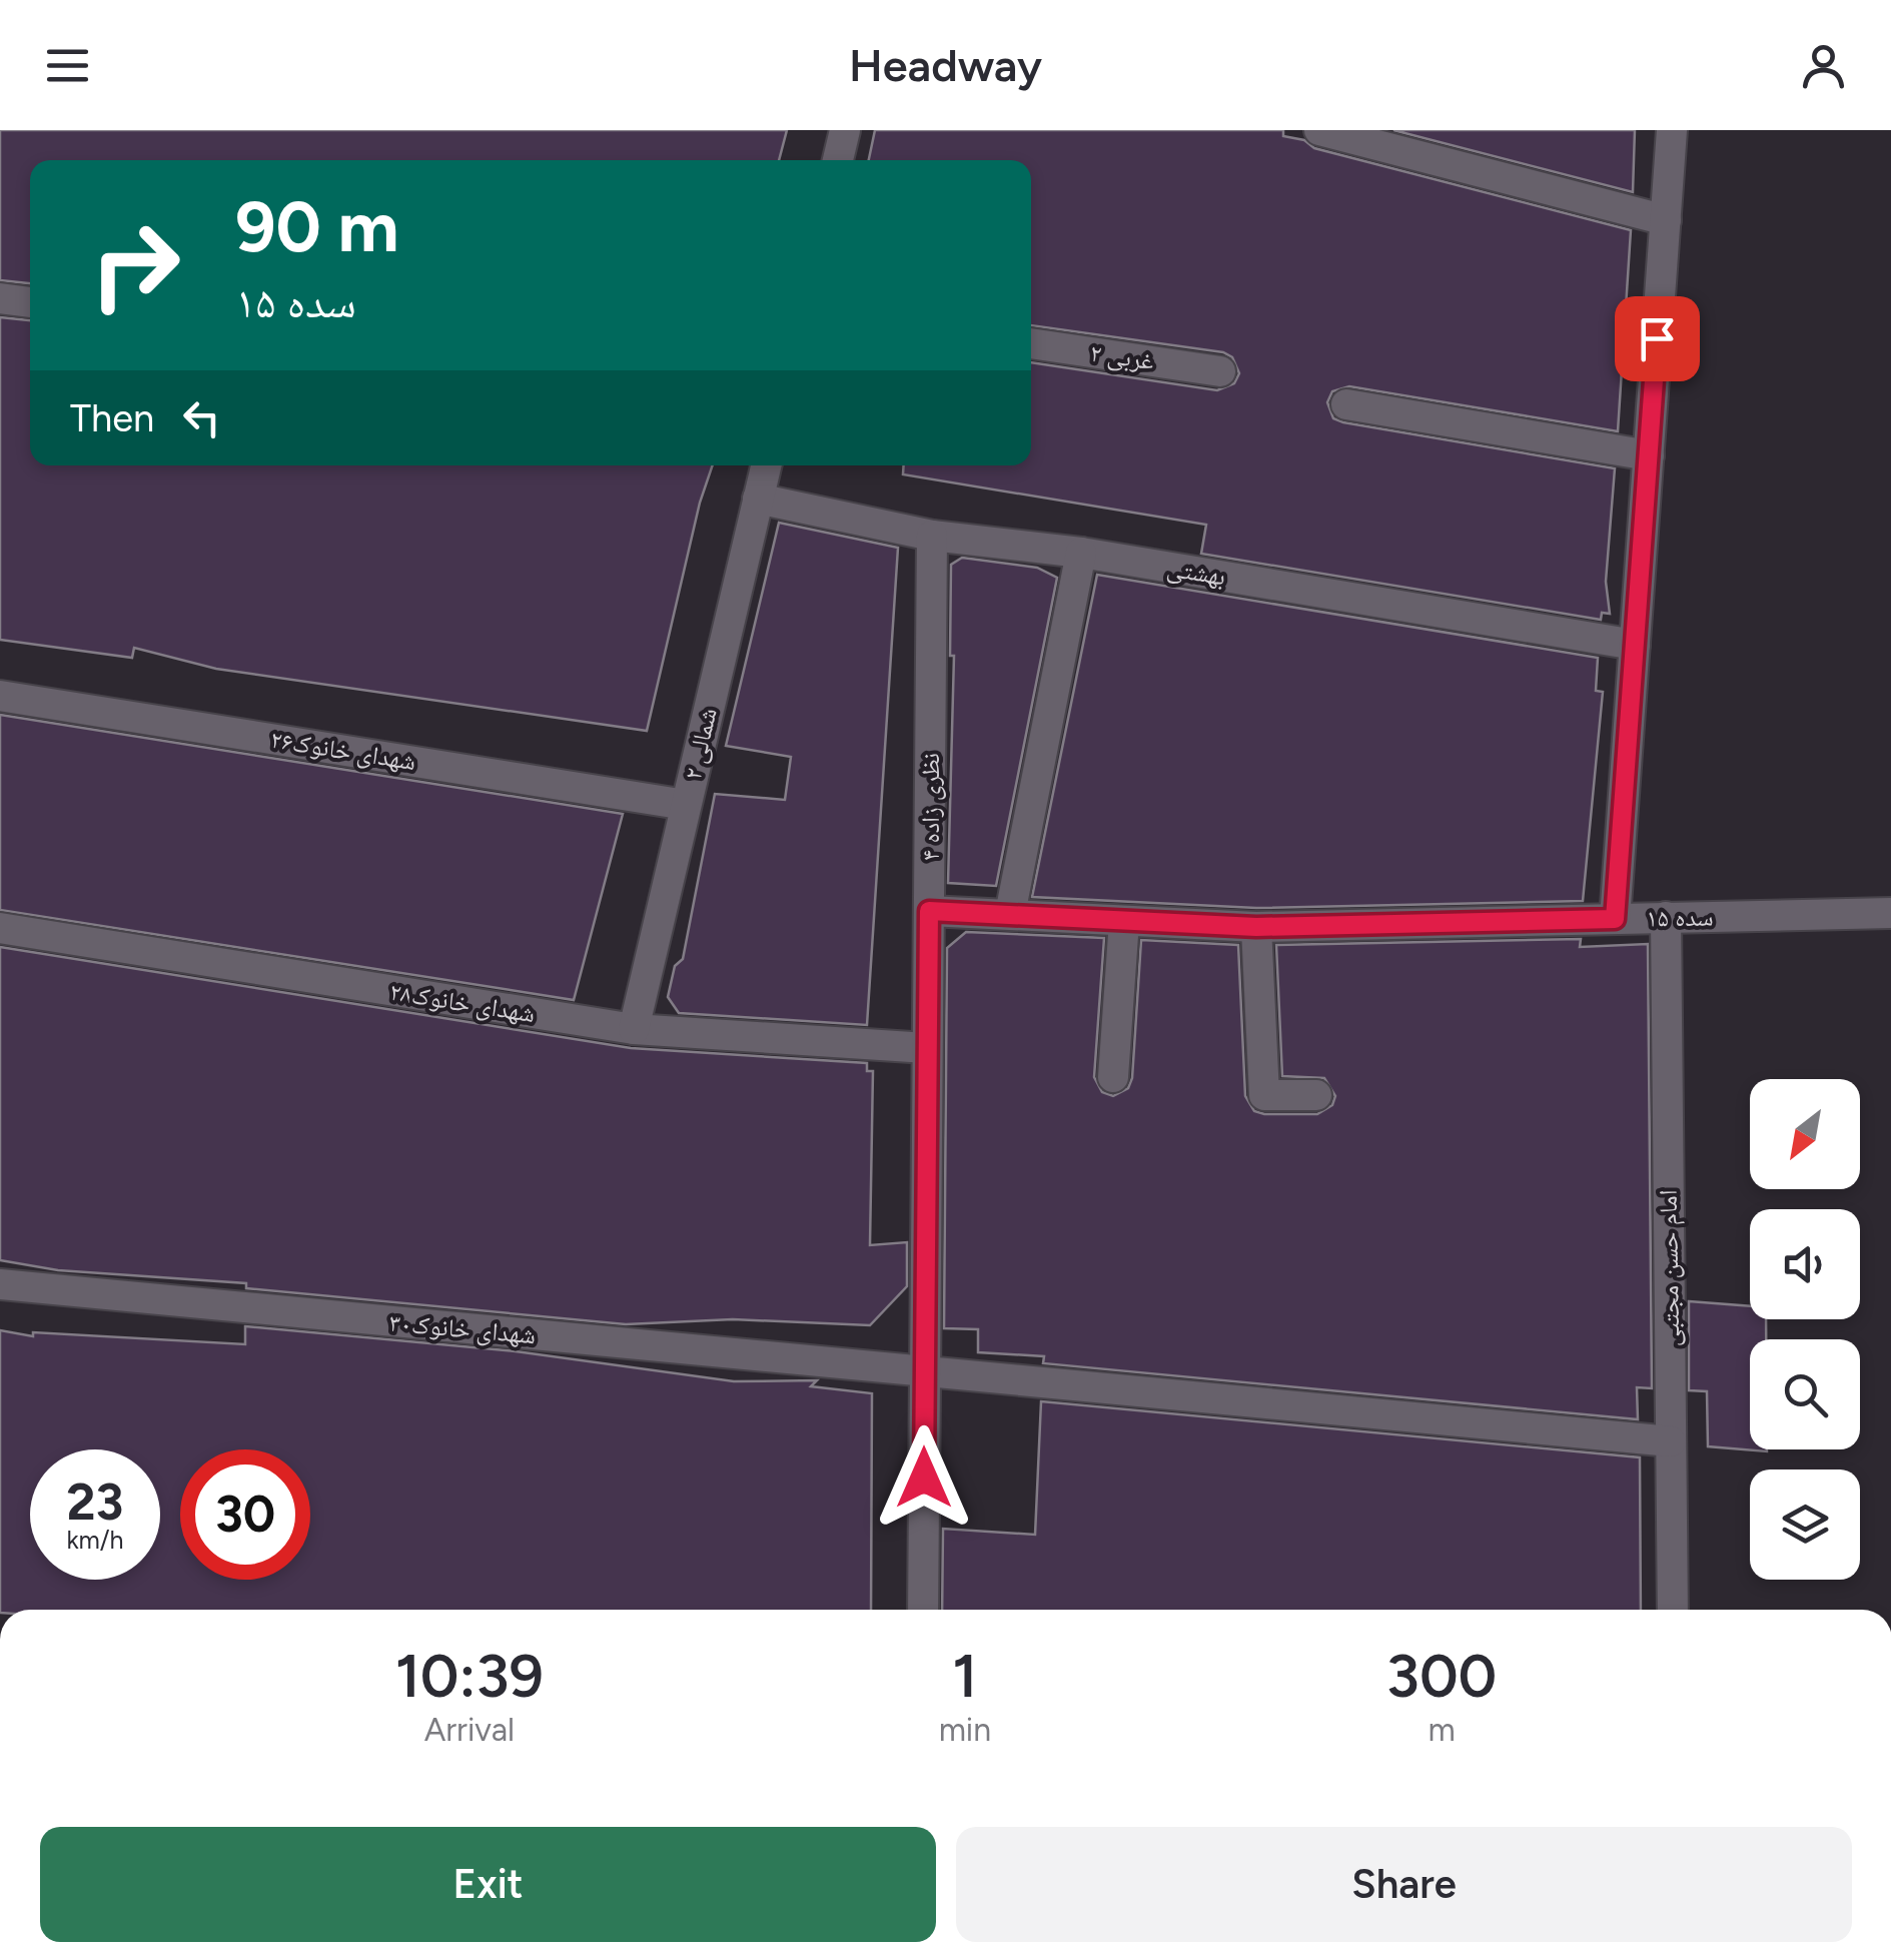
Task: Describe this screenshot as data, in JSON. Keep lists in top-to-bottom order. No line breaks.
{"streets":{"street":["۲ غربی","بهشتی","شمالی ۲","شهدای خانوک۲۶","نظری زاده ۴","سده ۱۵","شهدای خانوک۲۸","امام حسن مجتبی","شهدای خانوک۳۰"]},"crossings":[["بهشتی","شمالی ۲"],["بهشتی","نظری زاده ۴"],["شمالی ۲","شهدای خانوک۲۶"],["شمالی ۲","شهدای خانوک۲۸"],["نظری زاده ۴","سده ۱۵"],["نظری زاده ۴","شهدای خانوک۲۸"],["نظری زاده ۴","شهدای خانوک۳۰"],["سده ۱۵","امام حسن مجتبی"],["امام حسن مجتبی","شهدای خانوک۳۰"]],"north":"bottom left","page":{"header":"Headway","turn":["90 m","سده ۱۵"],"then":"Then","speed":"23 km/h","limit":"30","eta":["10:39","Arrival","1","min","300","m"],"buttons":["Exit","Share"]}}
